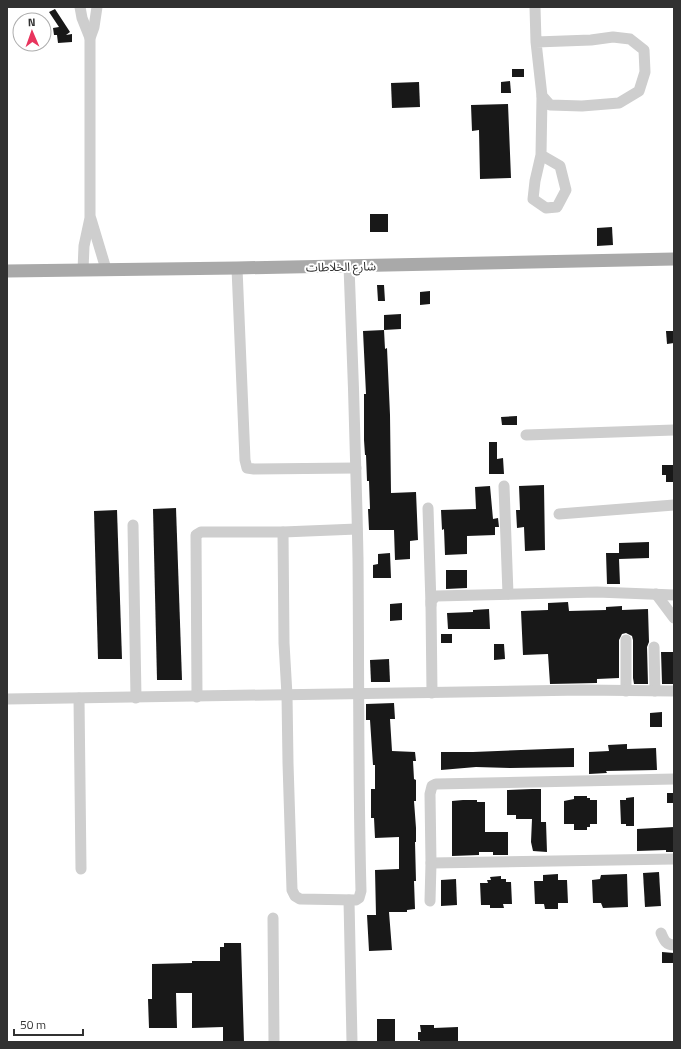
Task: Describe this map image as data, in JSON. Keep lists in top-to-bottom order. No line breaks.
{"streets":{"main road":["شارع الخلاطات"]},"scale_bar":"50 m","north":"top"}
